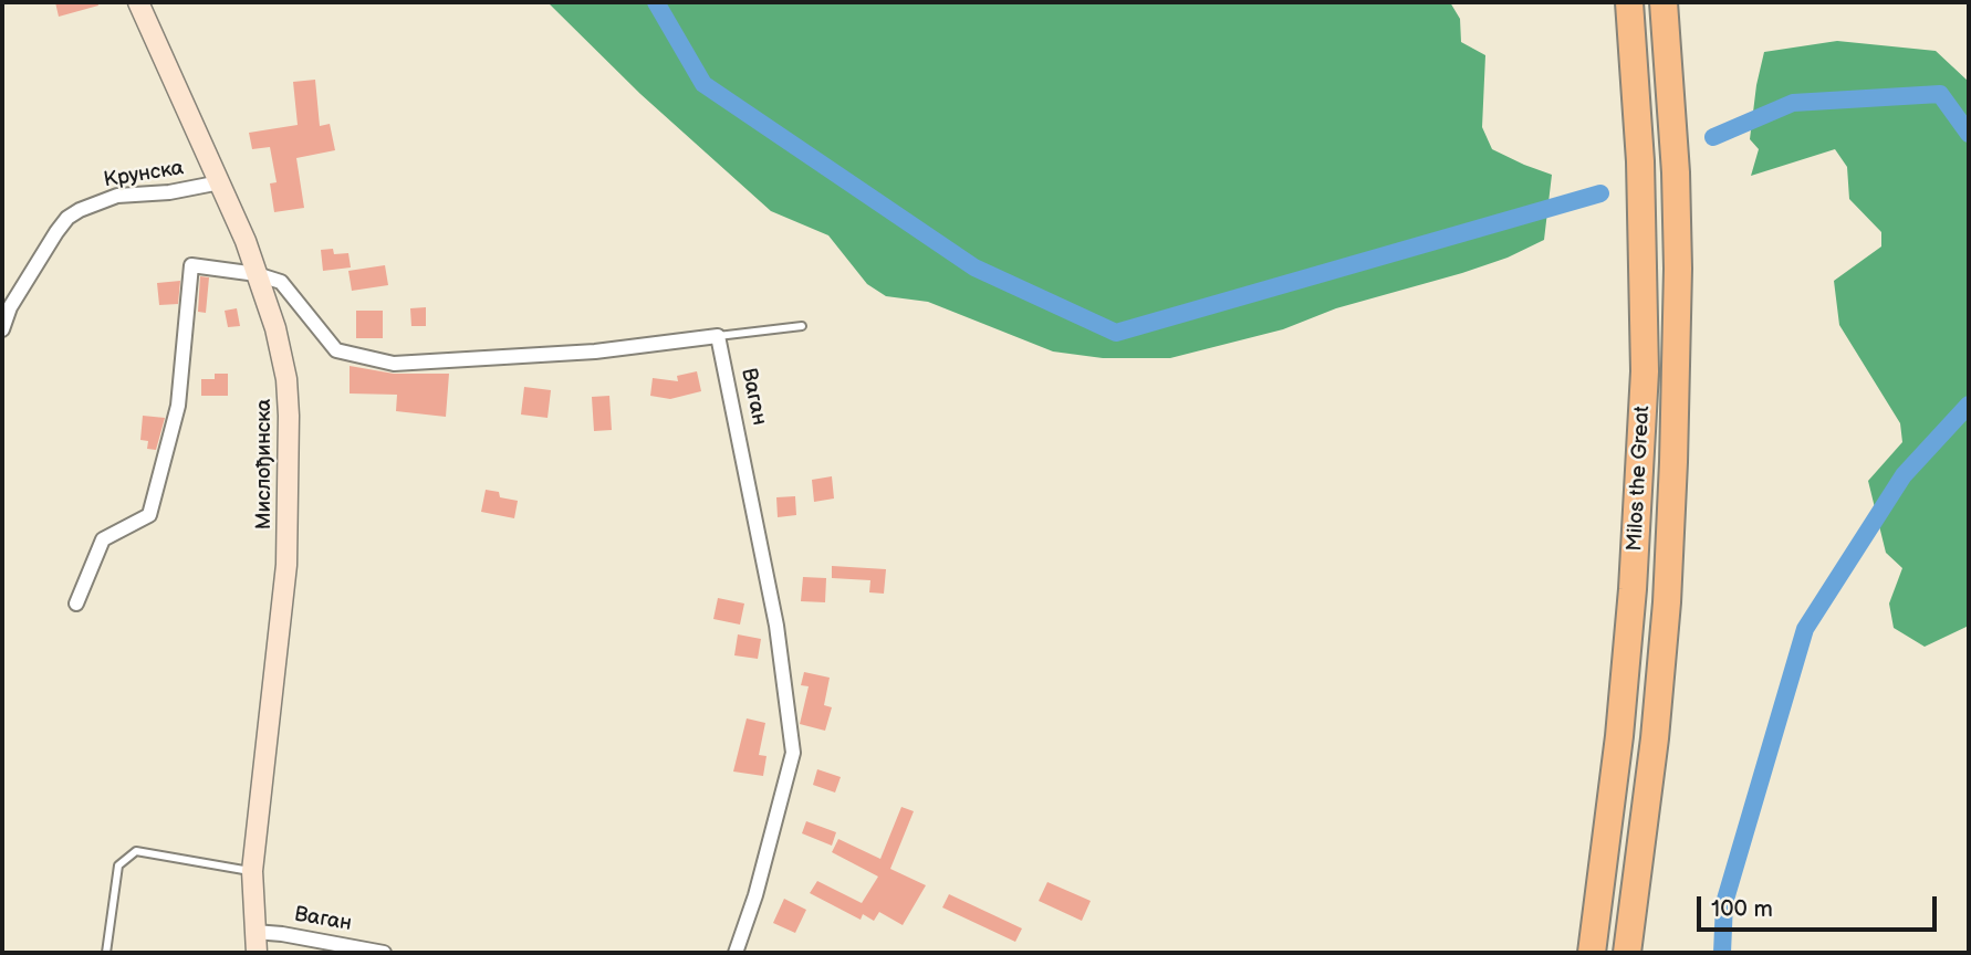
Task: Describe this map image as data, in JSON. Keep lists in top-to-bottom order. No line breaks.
{"streets":{"highway":["Milos the Great"],"main road":["Мислођинска"],"street":["Крунска","Ваган"]},"crossings":[["Крунска","Мислођинска"],["Ваган","Мислођинска"]],"scale_bar":"100 m"}
